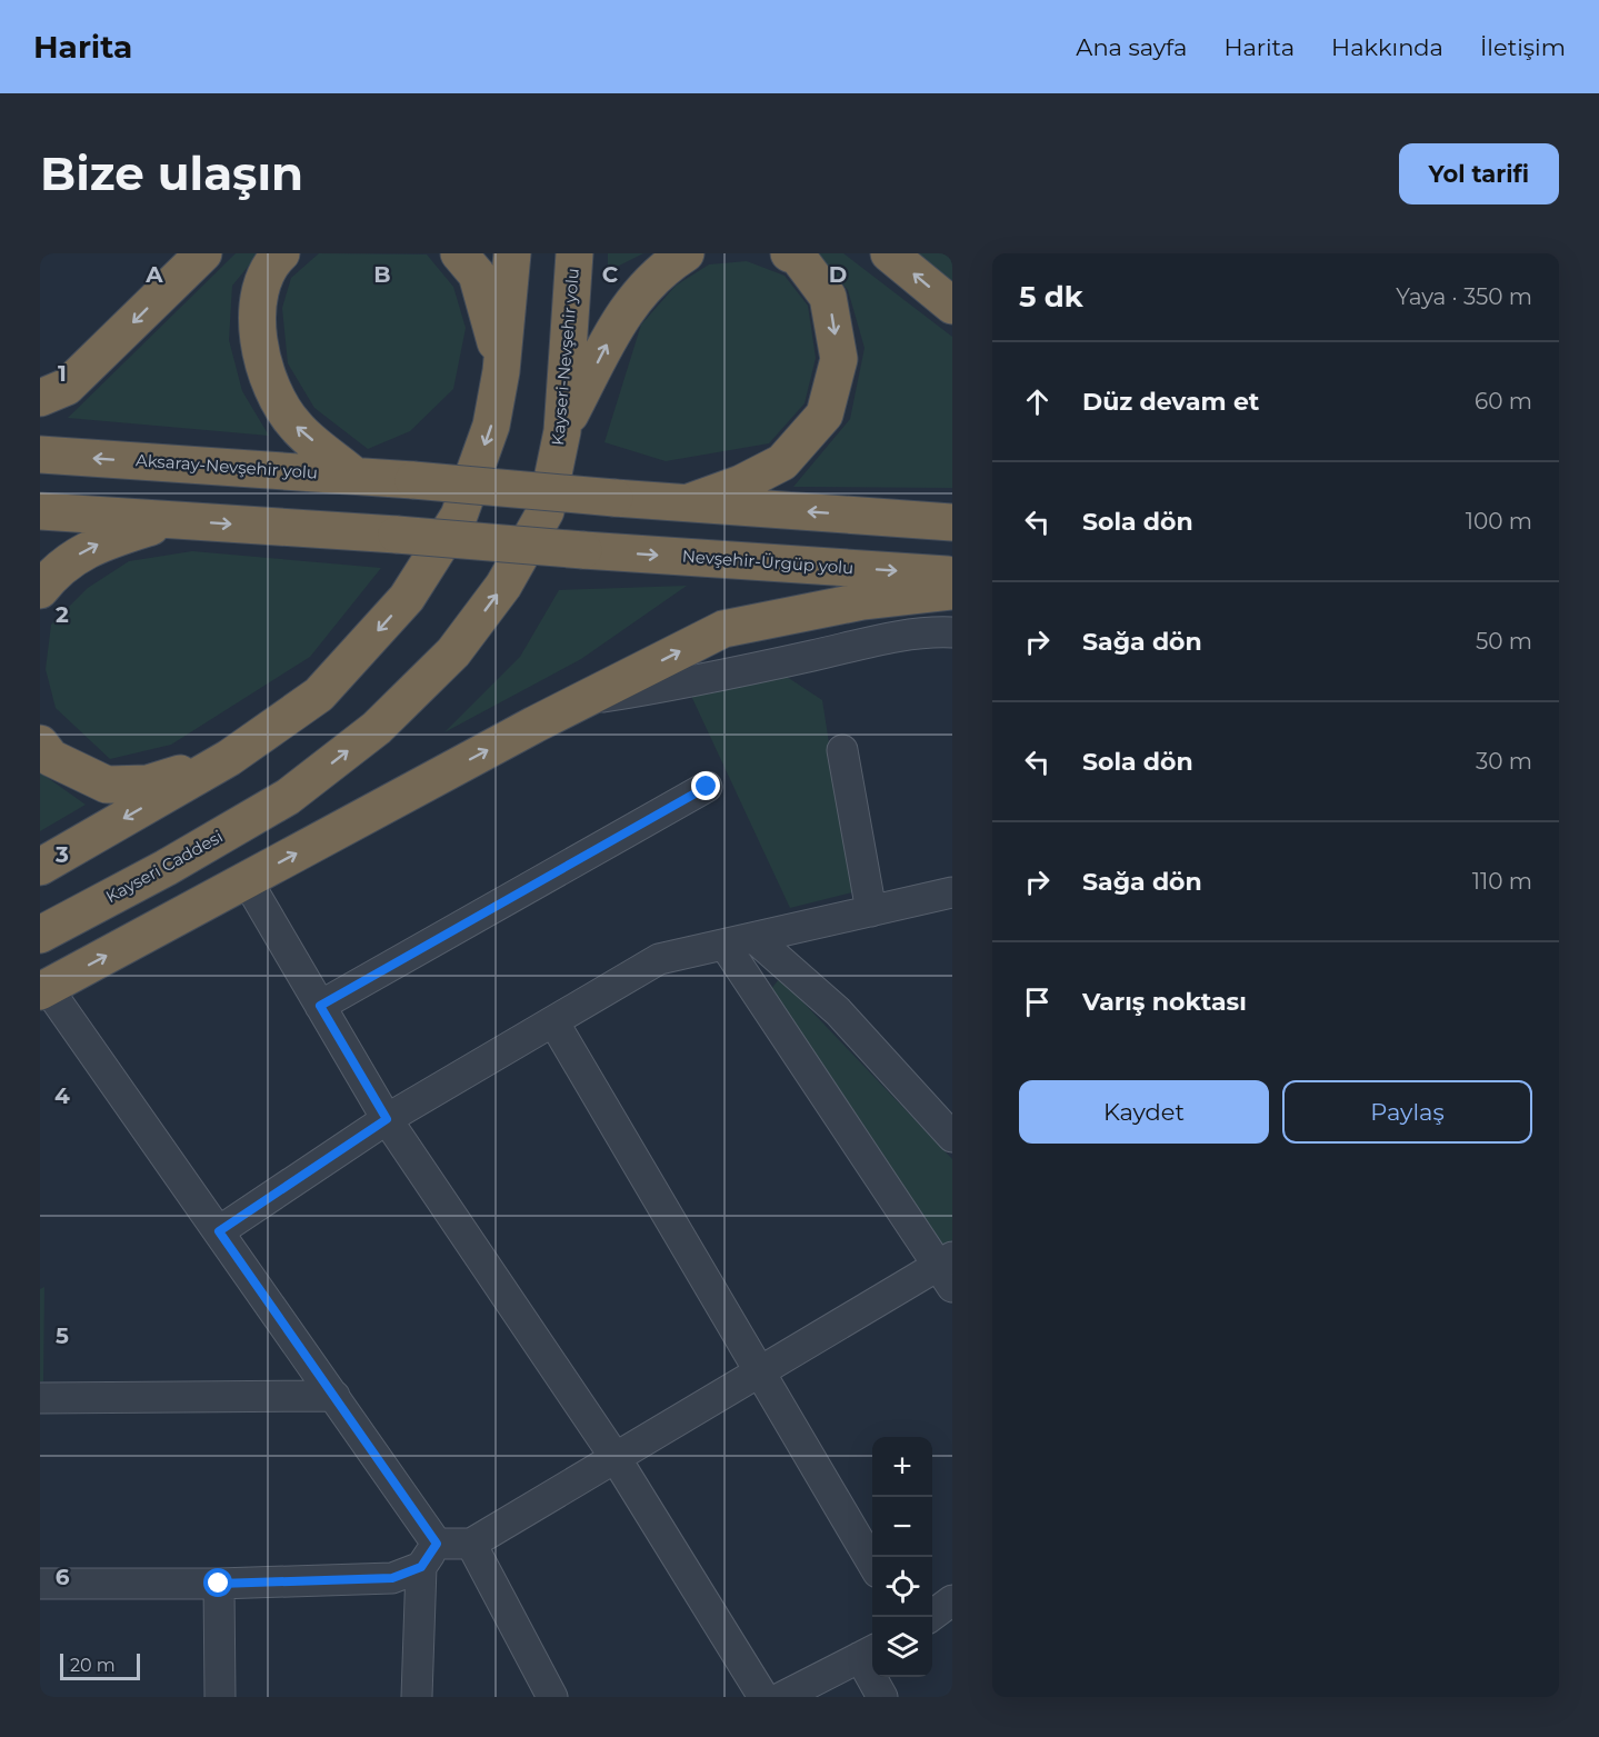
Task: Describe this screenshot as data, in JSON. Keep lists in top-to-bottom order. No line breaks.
{"streets":{"highway":["Kayseri-Nevşehir yolu","Aksaray-Nevşehir yolu","Nevşehir-Ürgüp yolu","Kayseri Caddesi"]},"crossings":[["Kayseri-Nevşehir yolu","Kayseri Caddesi"]],"scale_bar":"20 m","page":{"header":"Harita","nav":["Ana sayfa","Harita","Hakkında","İletişim"],"buttons":["Yol tarifi",["Kaydet","Paylaş"]],"title":"Bize ulaşın","heading":["5 dk","Yaya · 350 m"],"list":[["Düz devam et","60 m"],["Sola dön","100 m"],["Sağa dön","50 m"],["Sola dön","30 m"],["Sağa dön","110 m"],"Varış noktası"],"map_buttons":["+","−"],"scale":"20 m"},"grid":{"columns":["A","B","C","D"],"rows":["1","2","3","4","5","6"]}}
